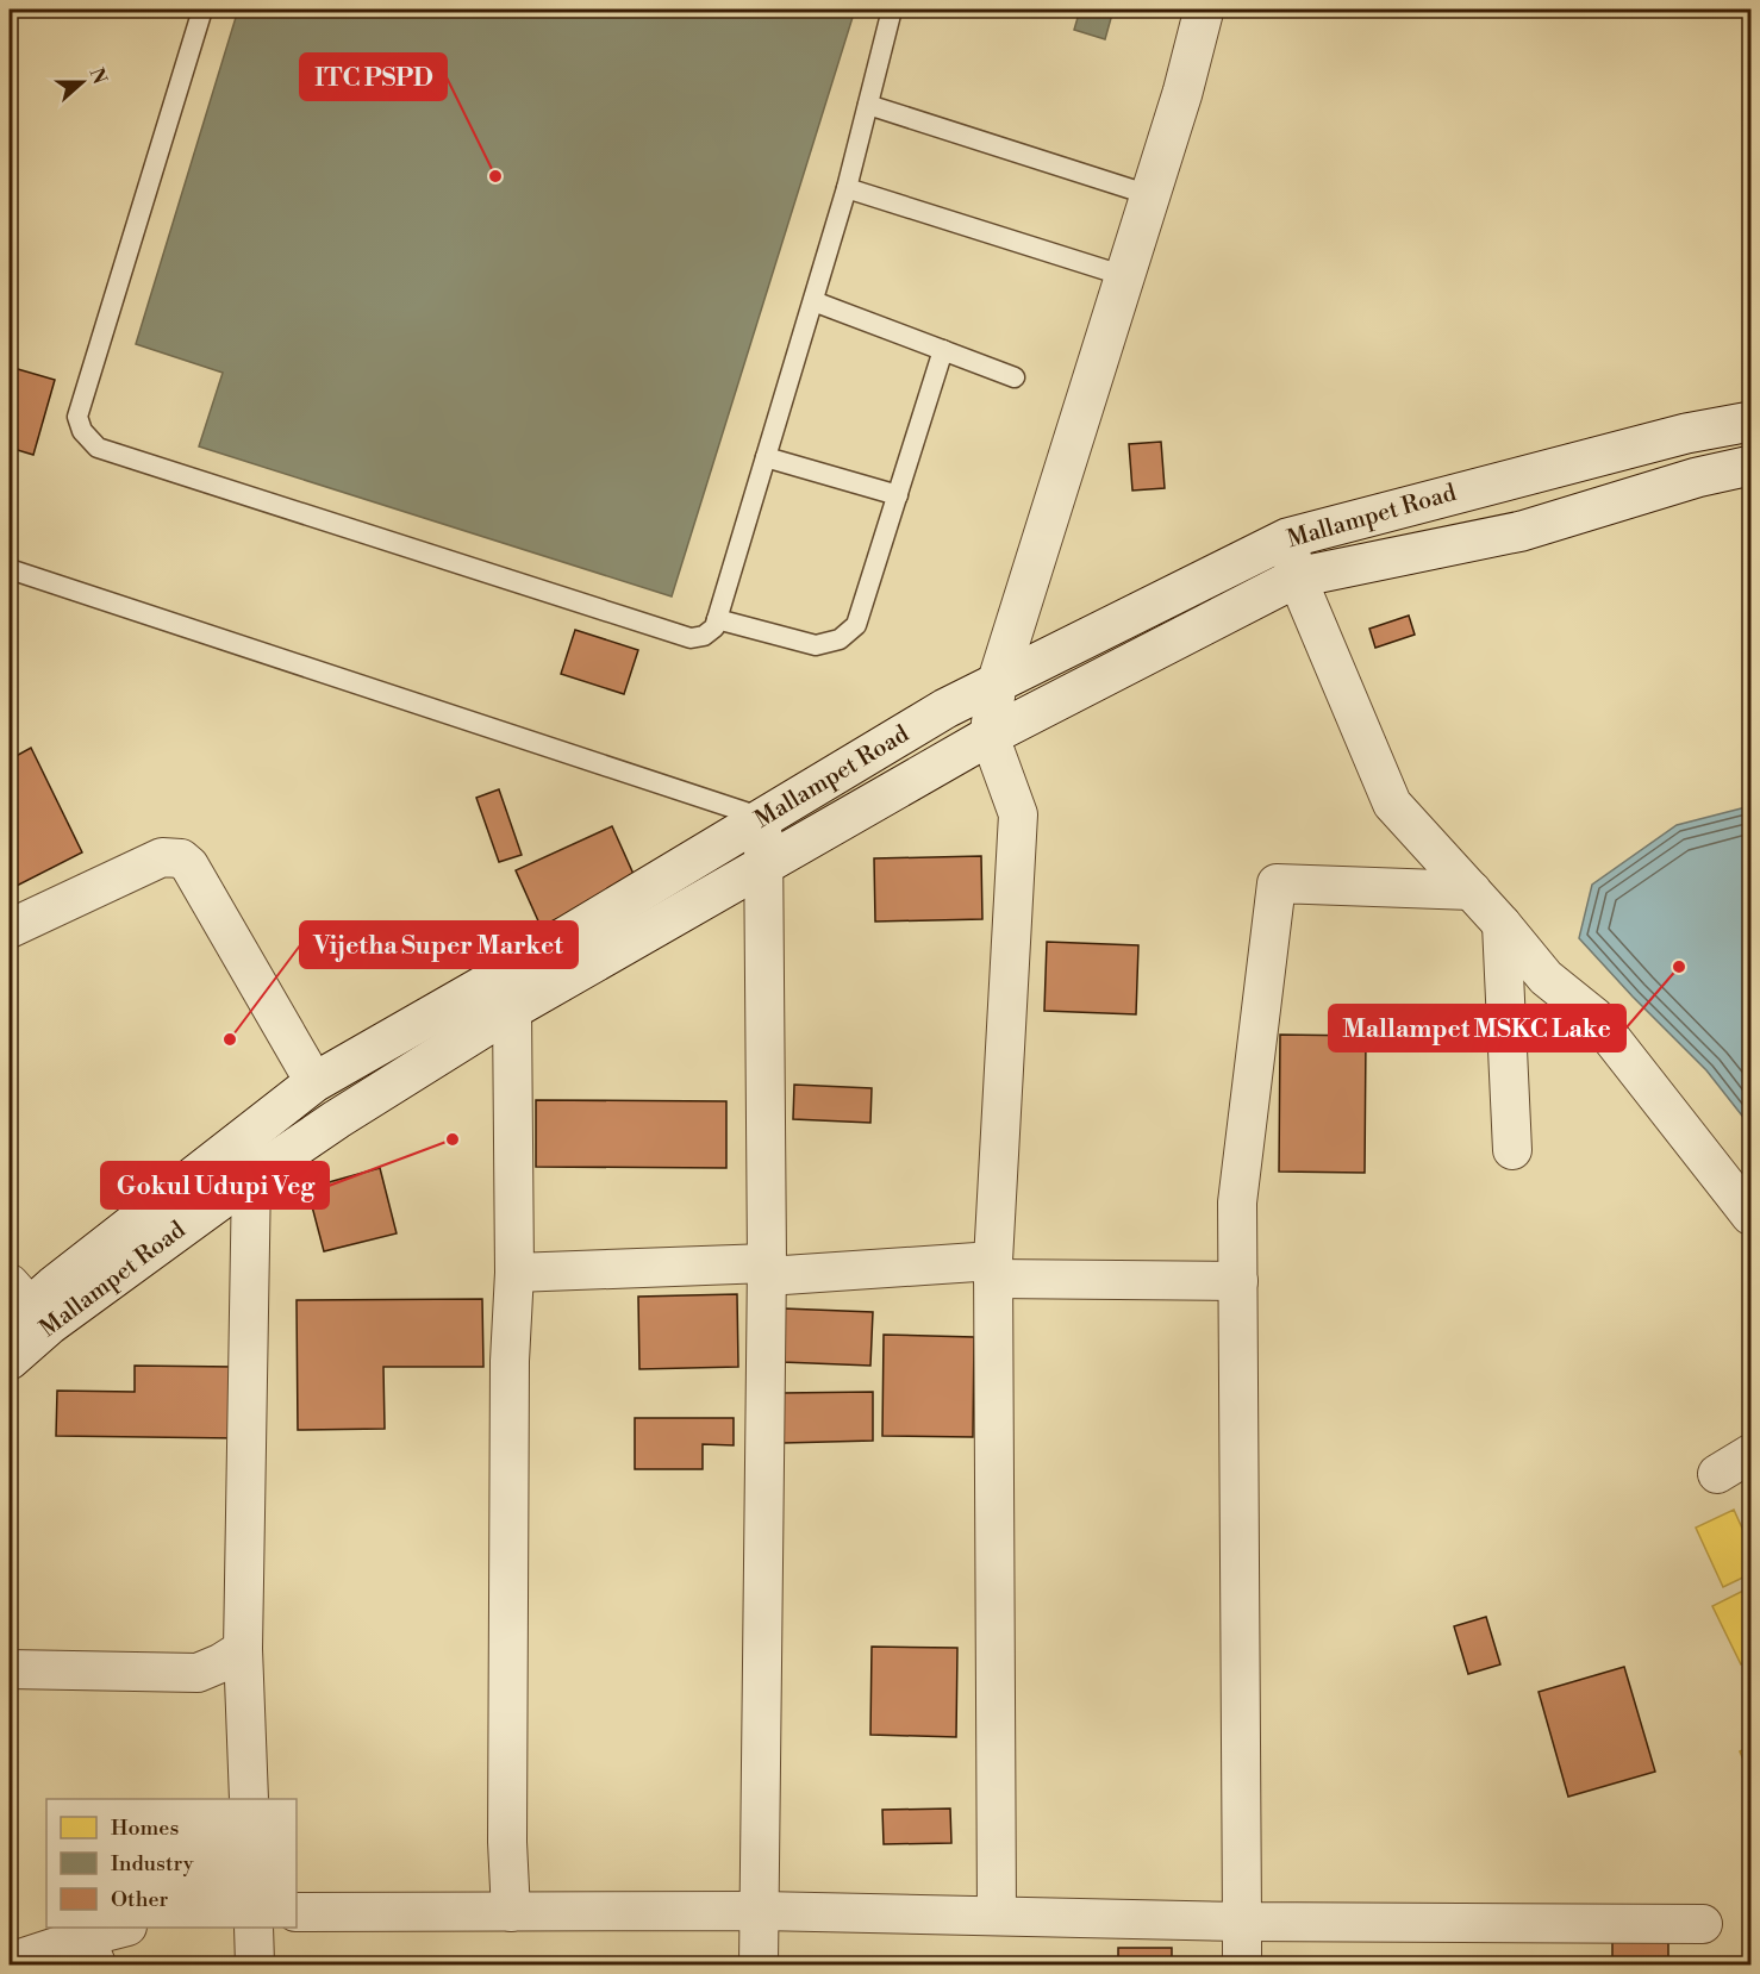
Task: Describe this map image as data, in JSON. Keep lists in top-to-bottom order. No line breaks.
{"streets":{"main road":["Mallampet Road"]},"places":["ITC PSPD","Mallampet MSKC Lake","Vijetha Super Market","Gokul Udupi Veg"],"legend":["Homes","Industry","Other"],"north":"right"}
